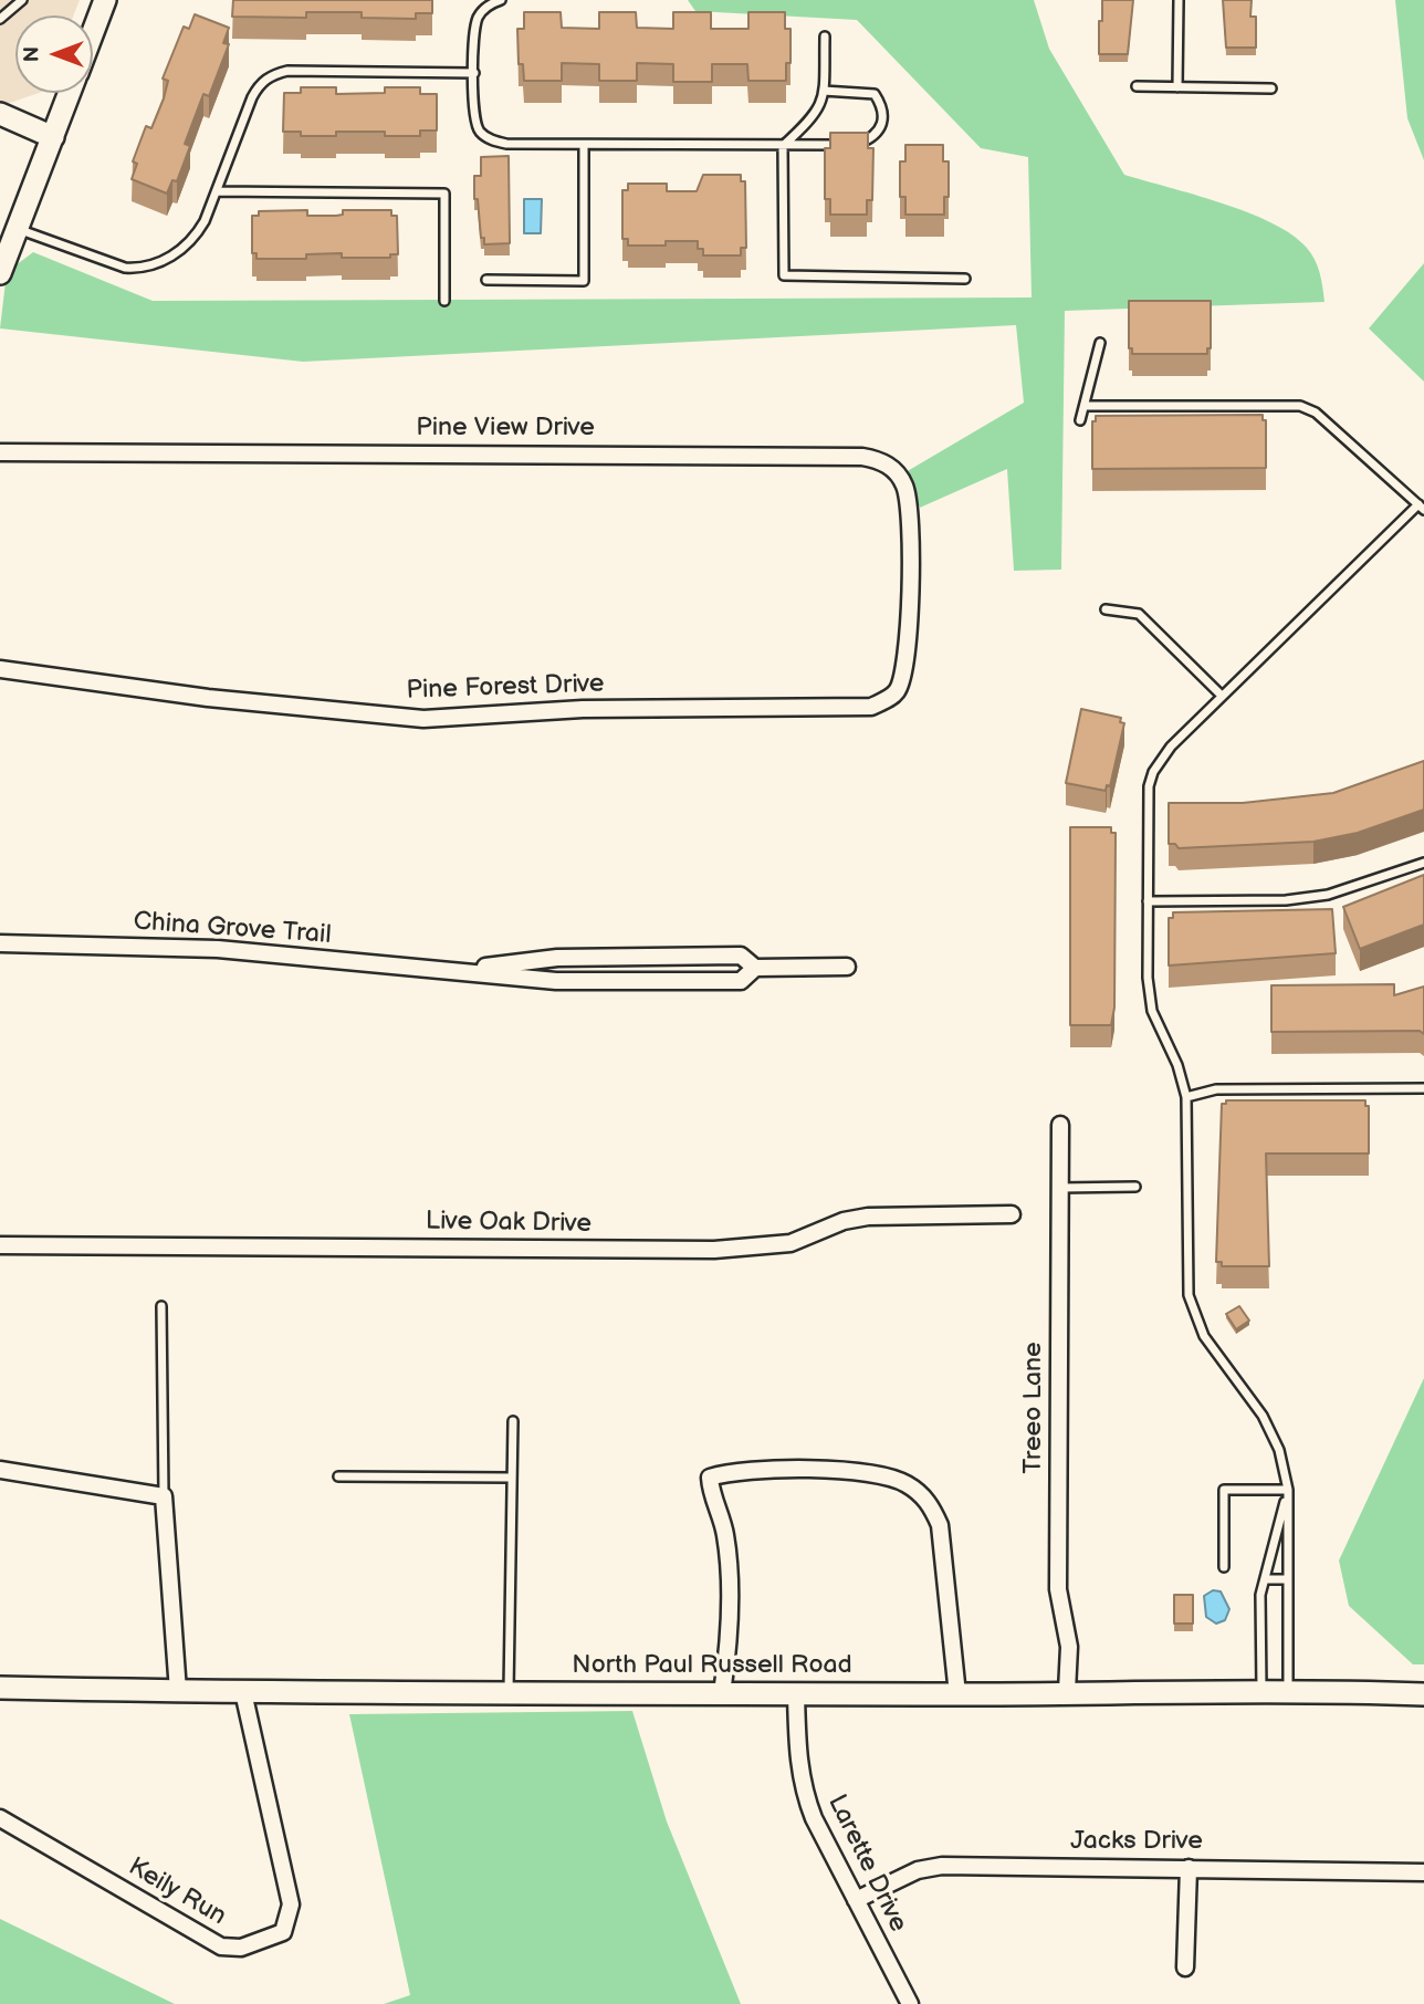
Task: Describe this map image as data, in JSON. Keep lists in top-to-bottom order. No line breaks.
{"streets":{"street":["Pine View Drive","Pine Forest Drive","China Grove Trail","Live Oak Drive","Treeo Lane","North Paul Russell Road","Jacks Drive","Larette Drive","Keily Run"]},"crossings":[["Pine View Drive","Pine Forest Drive"],["Treeo Lane","North Paul Russell Road"],["North Paul Russell Road","Larette Drive"],["North Paul Russell Road","Keily Run"],["Jacks Drive","Larette Drive"]],"north":"left"}
